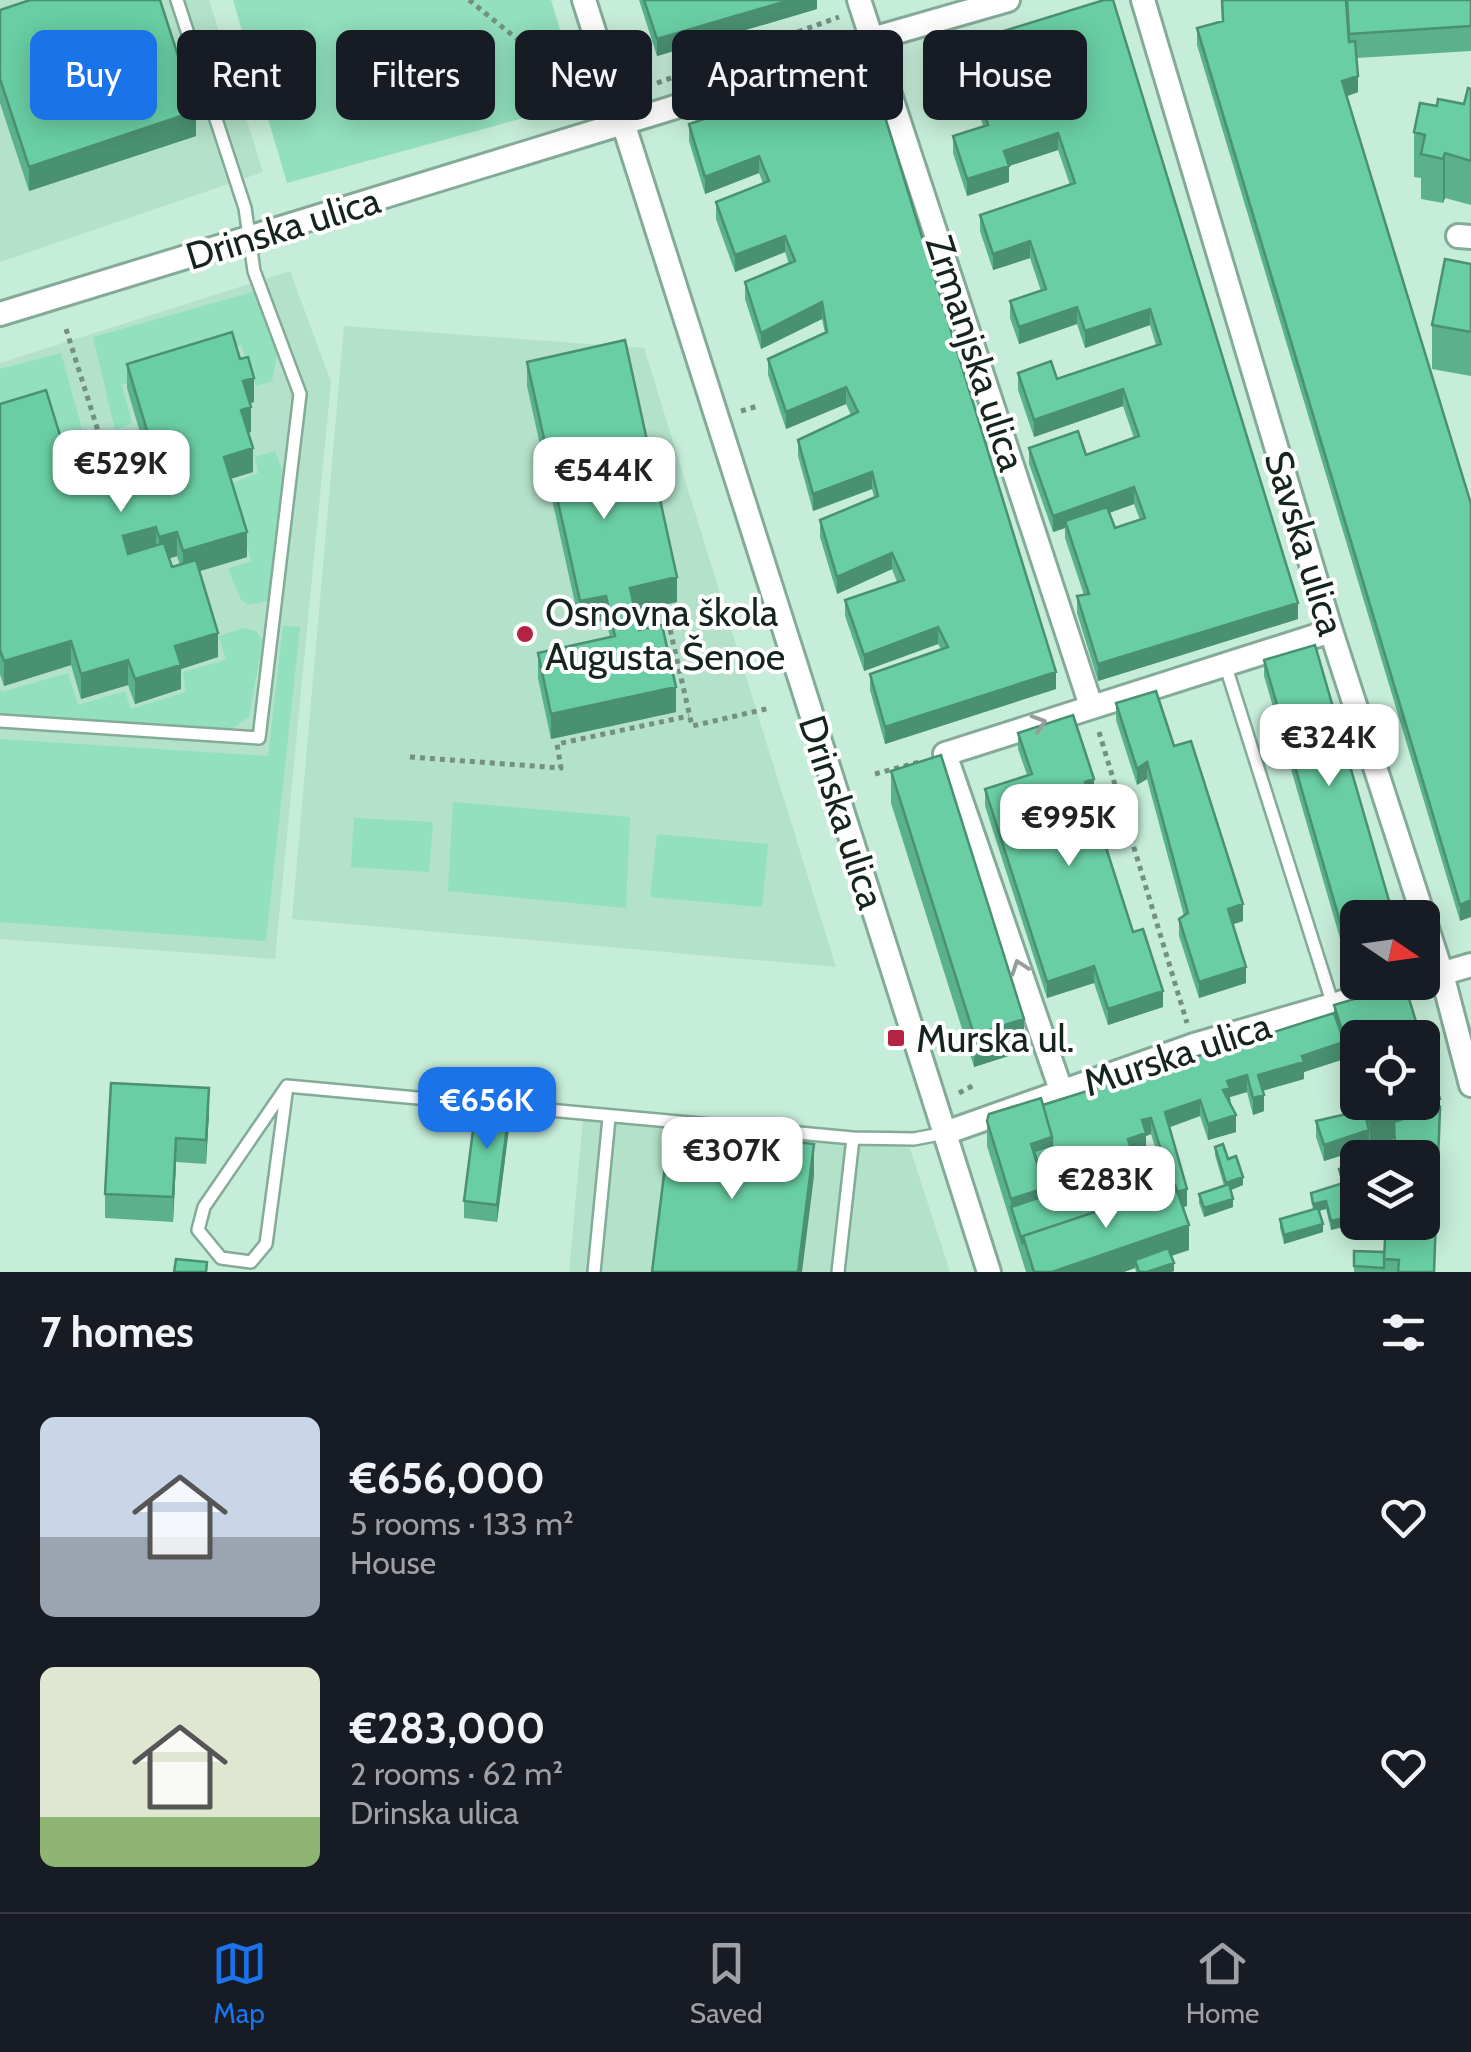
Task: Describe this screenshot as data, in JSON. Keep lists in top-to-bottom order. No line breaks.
{"streets":{"street":["Drinska ulica","Zrmanjska ulica","Savska ulica","Murska ulica"]},"crossings":[["Drinska ulica","Murska ulica"]],"places":{"other":["Osnovna škola Augusta Šenoe"],"transit":["Murska ul."]},"north":"right","page":{"chip":["Buy","Rent","Filters","New","Apartment","House"],"price":["€529K","€544K","€324K","€995K","€656K","€307K","€283K"],"heading":"7 homes","list":[{"name":"€656,000","note":"5 rooms · 133 m² · House"},{"name":"€283,000","note":"2 rooms · 62 m² · Drinska ulica"}],"tabs":["Map","Saved","Home"]}}
